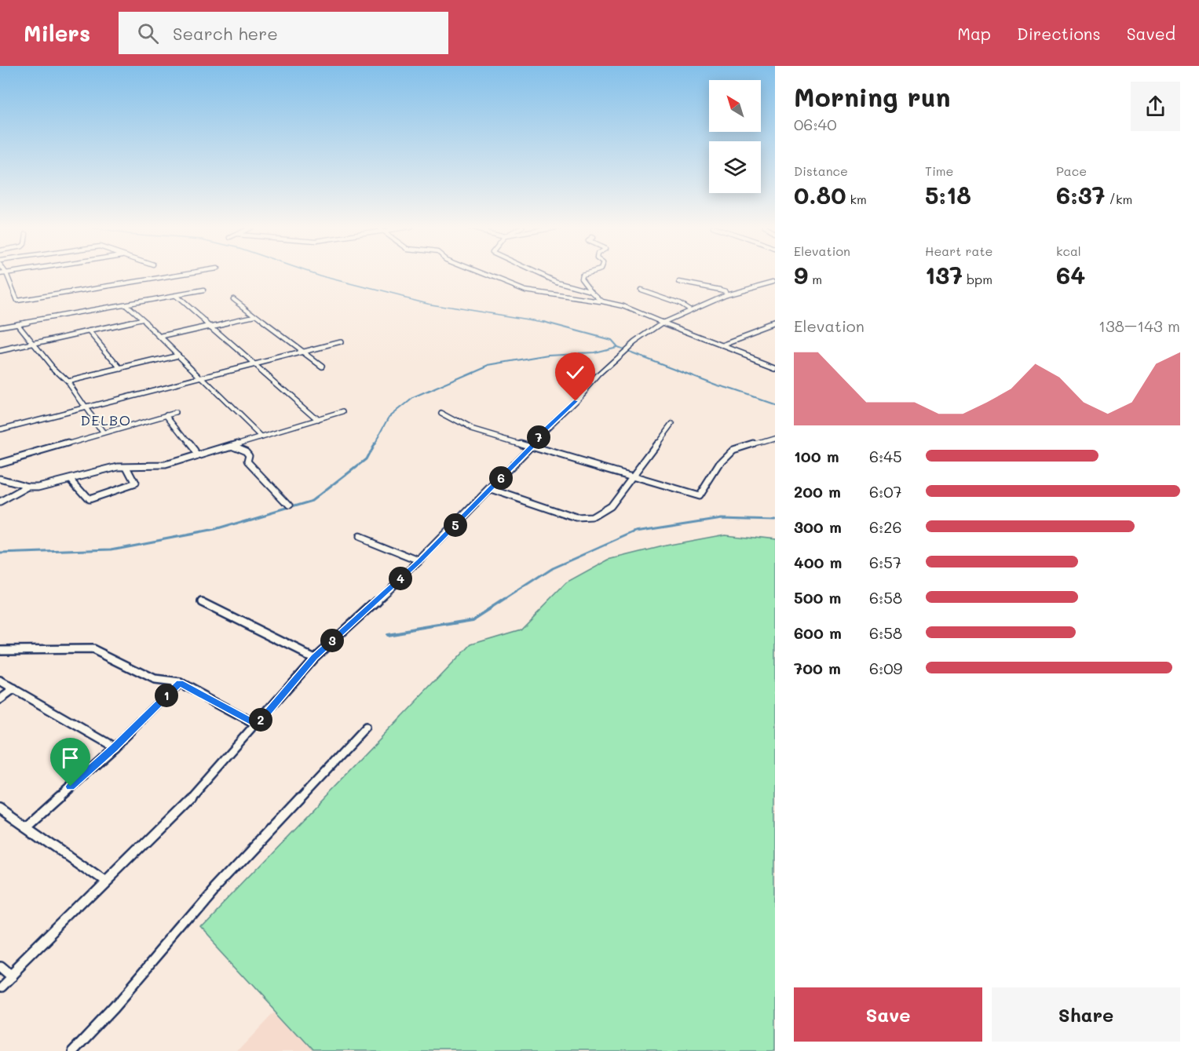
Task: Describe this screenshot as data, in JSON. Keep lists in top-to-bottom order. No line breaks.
{"districts":["DELBO"],"north":"top left","page":{"header":"Milers","search":"Search here","nav":["Map","Directions","Saved"],"heading":["Morning run","06:40"],"stats":[["Distance","0.80 km"],["Time","5:18"],["Pace","6:37 /km"],["Elevation","9 m"],["Heart rate","137 bpm"],["kcal","64"]],"chart":["Elevation","138–143 m"],"pins":["7","6","5","4","3","1","2"],"list":[{"name":"100 m","note":"6:45"},{"name":"200 m","note":"6:07"},{"name":"300 m","note":"6:26"},{"name":"400 m","note":"6:57"},{"name":"500 m","note":"6:58"},{"name":"600 m","note":"6:58"},{"name":"700 m","note":"6:09"}],"buttons":["Save","Share"]}}
